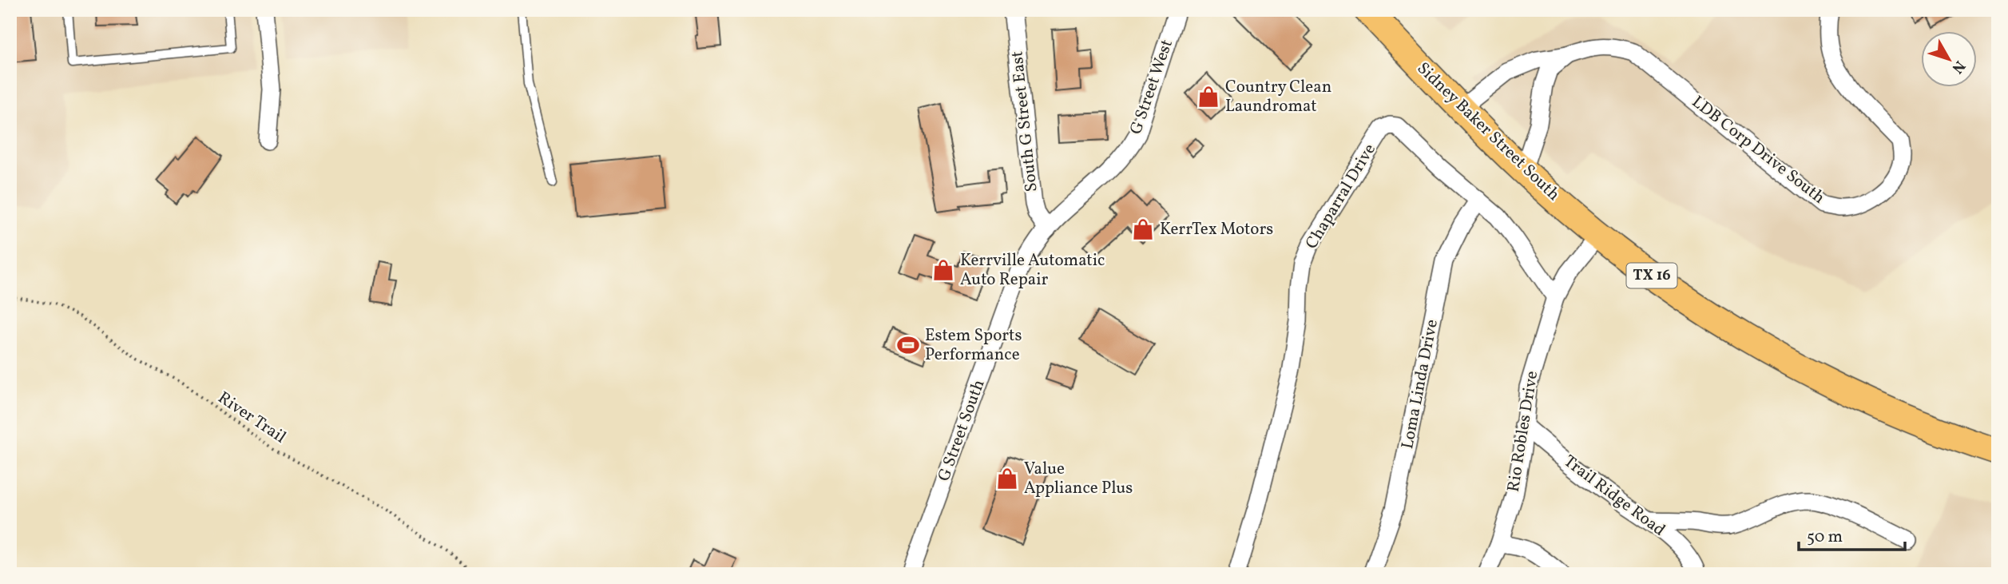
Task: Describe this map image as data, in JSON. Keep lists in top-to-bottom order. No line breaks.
{"streets":{"main road":["Sidney Baker Street South","TX 16"],"street":["G Street West","South G Street East","LDB Corp Drive South","Chaparral Drive","Loma Linda Drive","G Street South","Rio Robles Drive","Trail Ridge Road"],"path":["River Trail"]},"crossings":[["G Street West","South G Street East"],["G Street West","G Street South"],["South G Street East","G Street South"],["Sidney Baker Street South","LDB Corp Drive South"],["Sidney Baker Street South","Rio Robles Drive"],["Chaparral Drive","Loma Linda Drive"],["Chaparral Drive","Rio Robles Drive"],["Rio Robles Drive","Trail Ridge Road"]],"places":{"shop":["Country Clean Laundromat","KerrTex Motors","Kerrville Automatic Auto Repair","Value Appliance Plus"],"sports":["Estem Sports Performance"]},"scale_bar":"50 m","north":"bottom right"}
